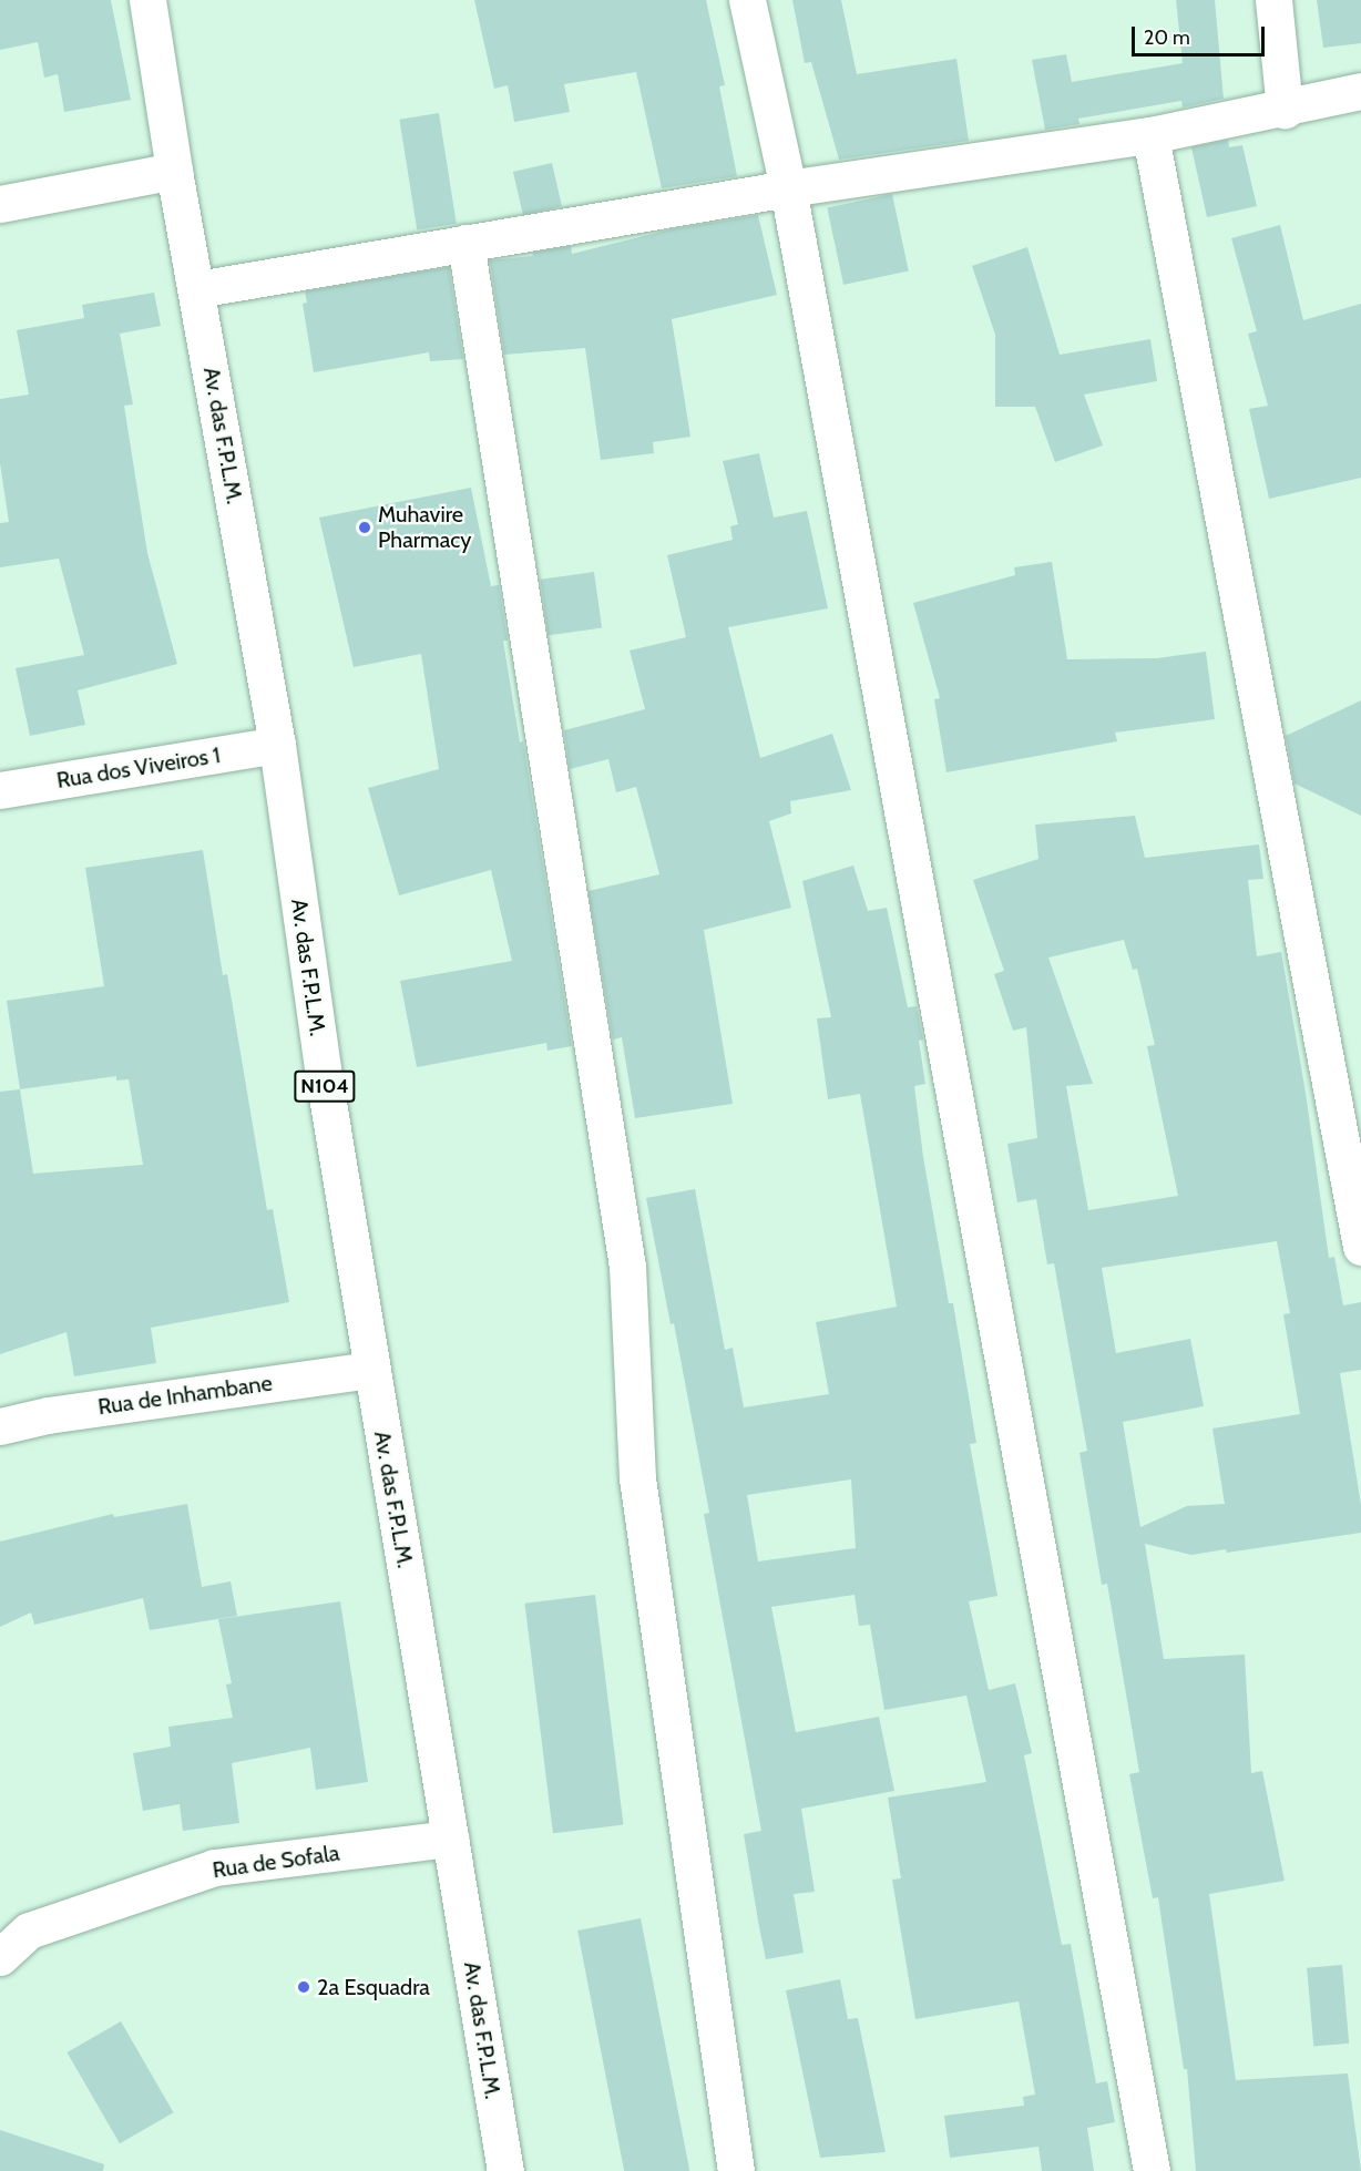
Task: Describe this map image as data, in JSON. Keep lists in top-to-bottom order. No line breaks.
{"streets":{"street":["Av. das F.P.L.M.","Rua dos Viveiros 1","N104","Rua de Inhambane","Rua de Sofala"]},"crossings":[["Av. das F.P.L.M.","Rua dos Viveiros 1"],["Av. das F.P.L.M.","Rua de Inhambane"],["Av. das F.P.L.M.","Rua de Sofala"]],"places":["Muhavire Pharmacy","2a Esquadra"],"scale_bar":"20 m"}
